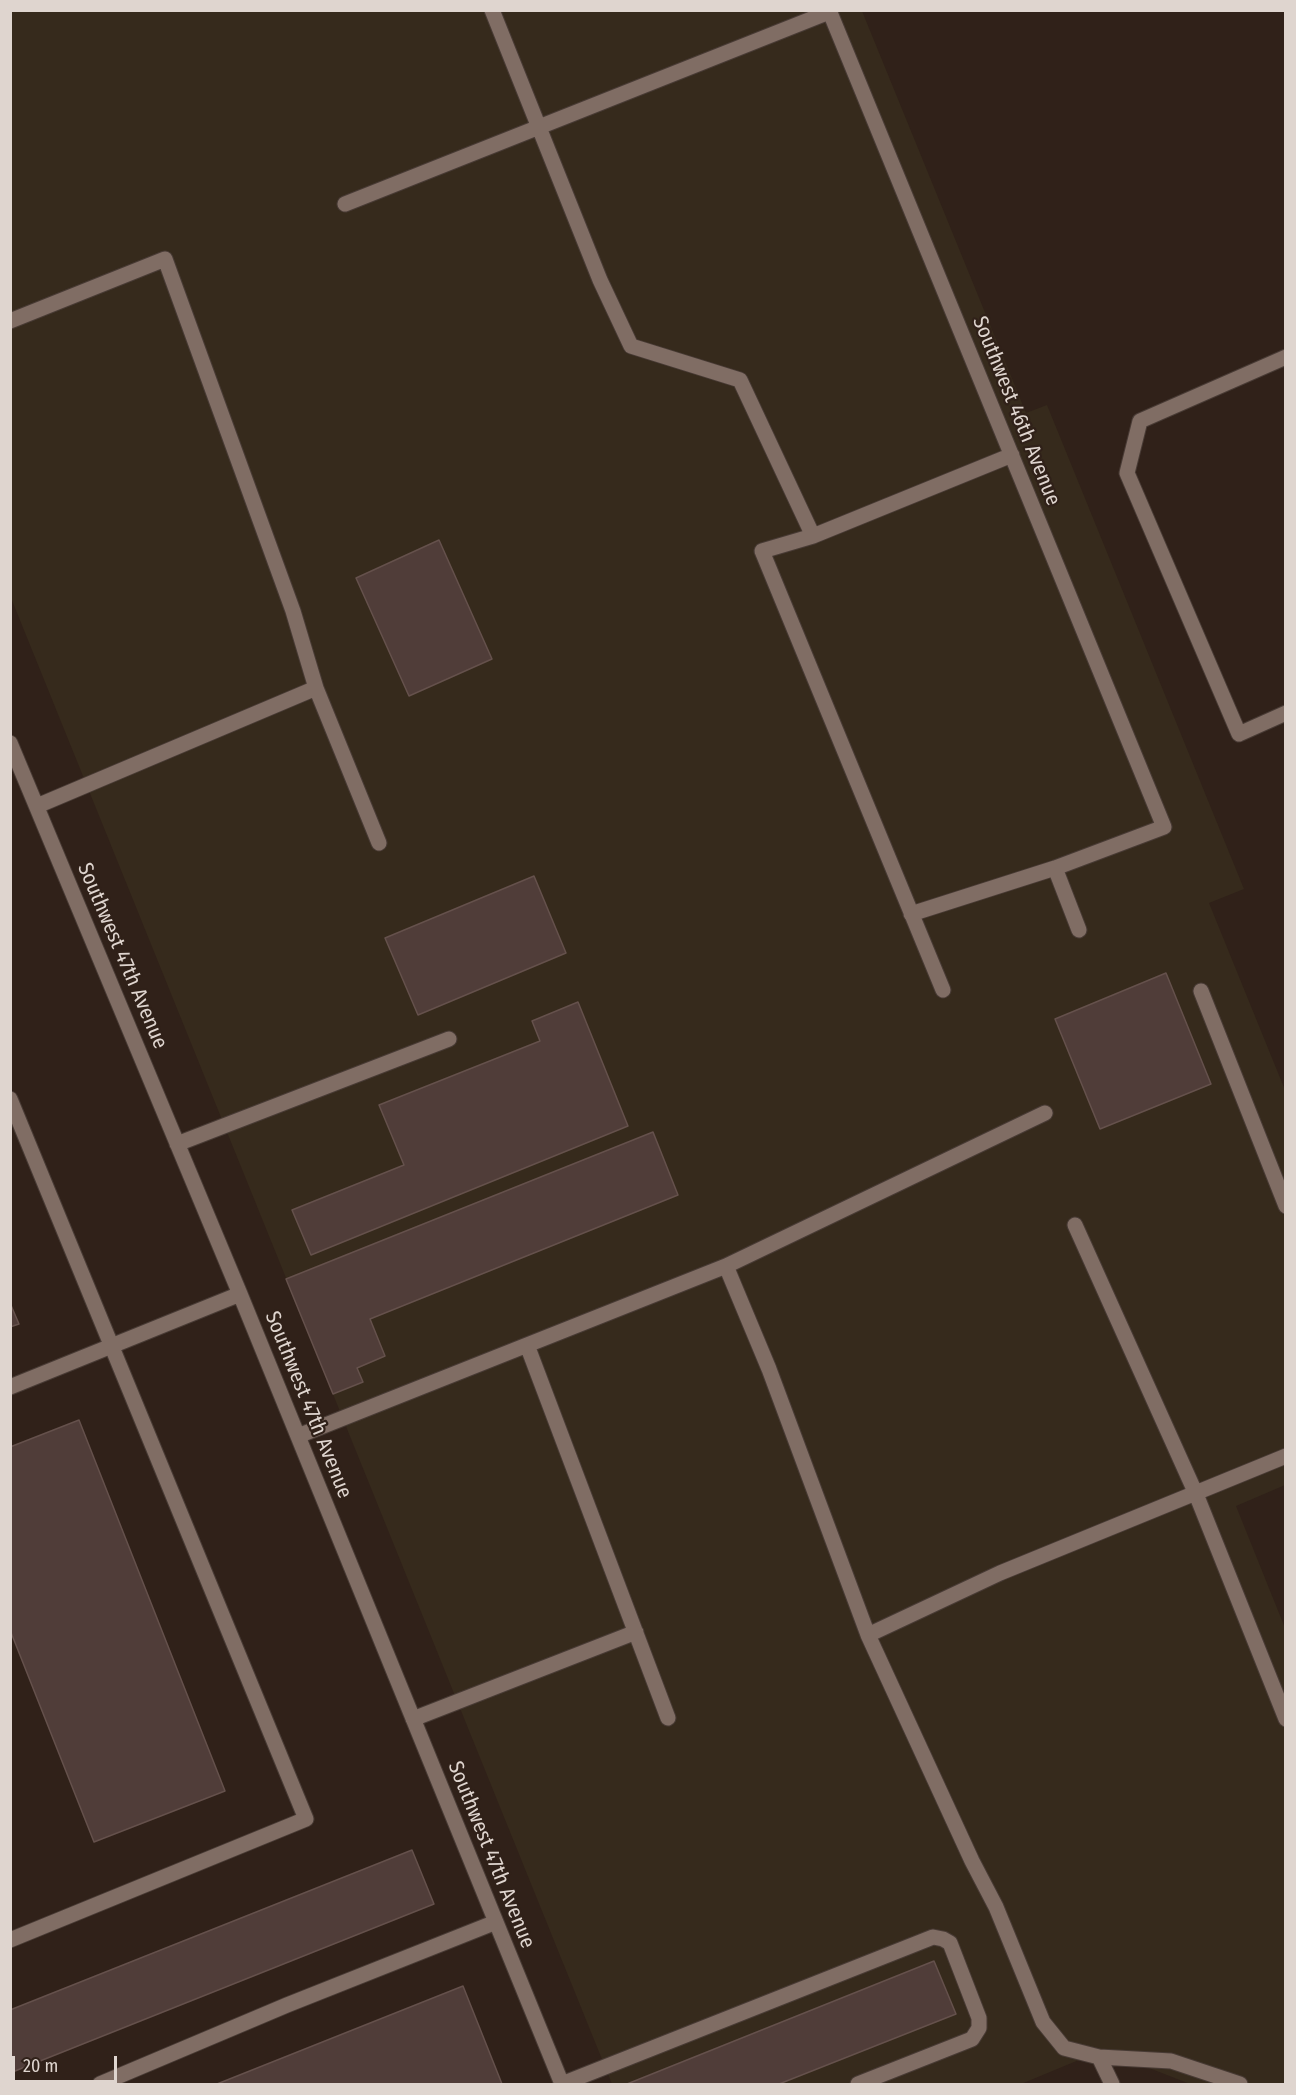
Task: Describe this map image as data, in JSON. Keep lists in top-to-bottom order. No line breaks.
{"streets":{"street":["Southwest 46th Avenue","Southwest 47th Avenue"]},"scale_bar":"20 m"}
